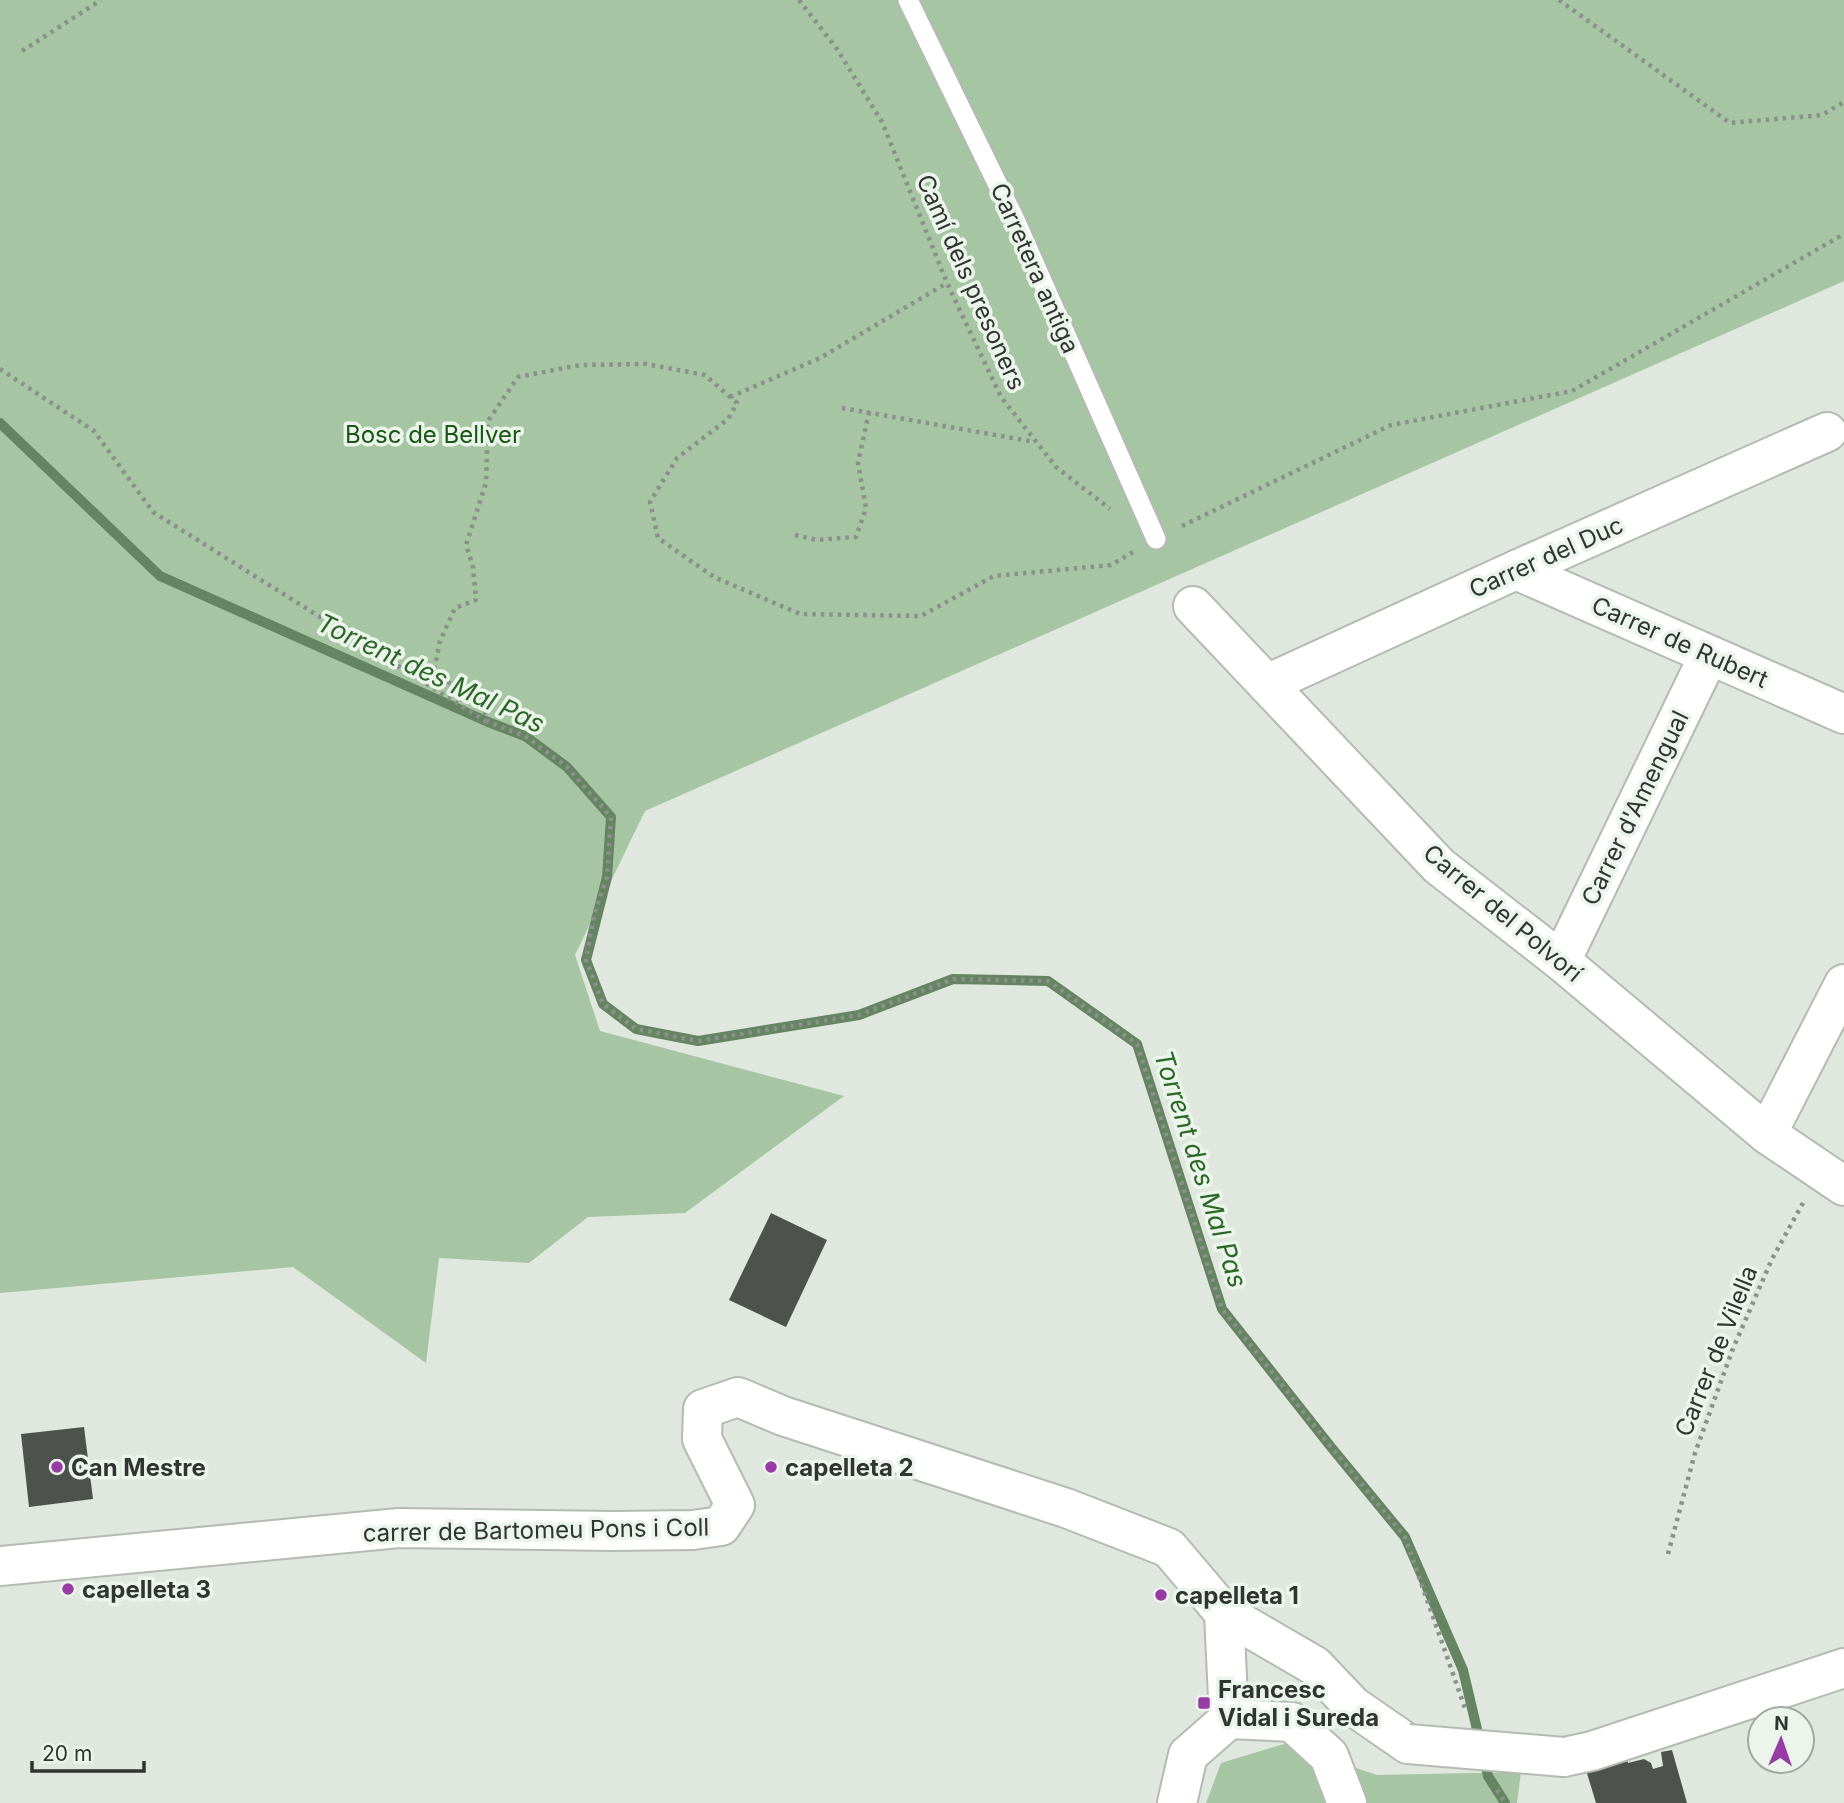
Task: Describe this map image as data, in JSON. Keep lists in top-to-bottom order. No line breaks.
{"streets":{"street":["Carrer del Duc","Carrer de Rubert","Carrer d'Amengual","Carrer del Polvorí","carrer de Bartomeu Pons i Coll"],"lane":["Carretera antiga"],"path":["Camí dels presoners","Carrer de Vilella"]},"crossings":[["Carretera antiga","Camí dels presoners"],["Carrer del Duc","Carrer de Rubert"],["Carrer del Duc","Carrer del Polvorí"],["Carrer de Rubert","Carrer d'Amengual"],["Carrer d'Amengual","Carrer del Polvorí"],["Carrer del Polvorí","Carrer de Vilella"]],"water":["Torrent des Mal Pas"],"parks":["Bosc de Bellver"],"places":{"other":["Can Mestre","capelleta 2","capelleta 3","capelleta 1"],"transit":["Francesc Vidal i Sureda"]},"scale_bar":"20 m","north":"top"}
